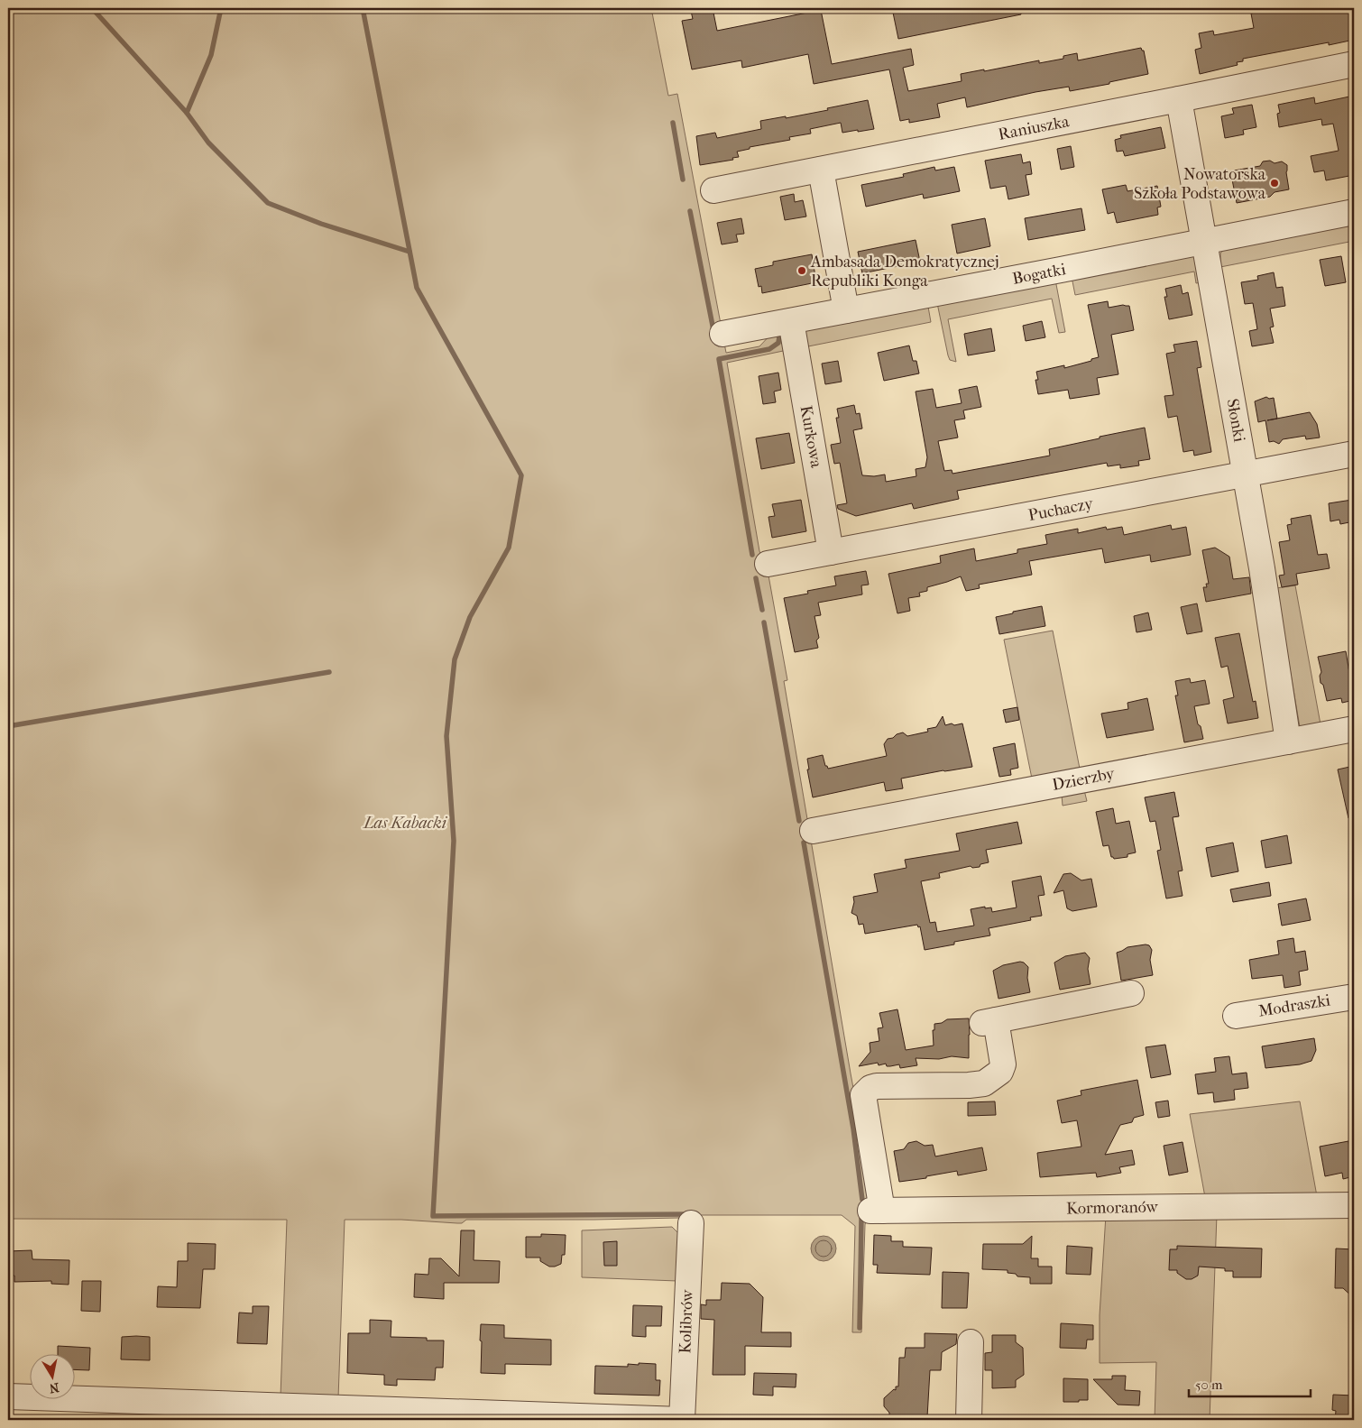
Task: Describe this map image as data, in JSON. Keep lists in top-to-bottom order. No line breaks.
{"streets":{"street":["Raniuszka","Bogatki","Słonki","Kurkowa","Puchaczy","Dzierzby","Modraszki","Kormoranów","Kolibrów"]},"crossings":[["Raniuszka","Słonki"],["Bogatki","Słonki"],["Bogatki","Kurkowa"],["Słonki","Puchaczy"],["Słonki","Dzierzby"],["Kurkowa","Puchaczy"]],"parks":["Las Kabacki"],"places":["Nowatorska Szkoła Podstawowa","Ambasada Demokratycznej Republiki Konga"],"scale_bar":"50 m","north":"bottom"}
